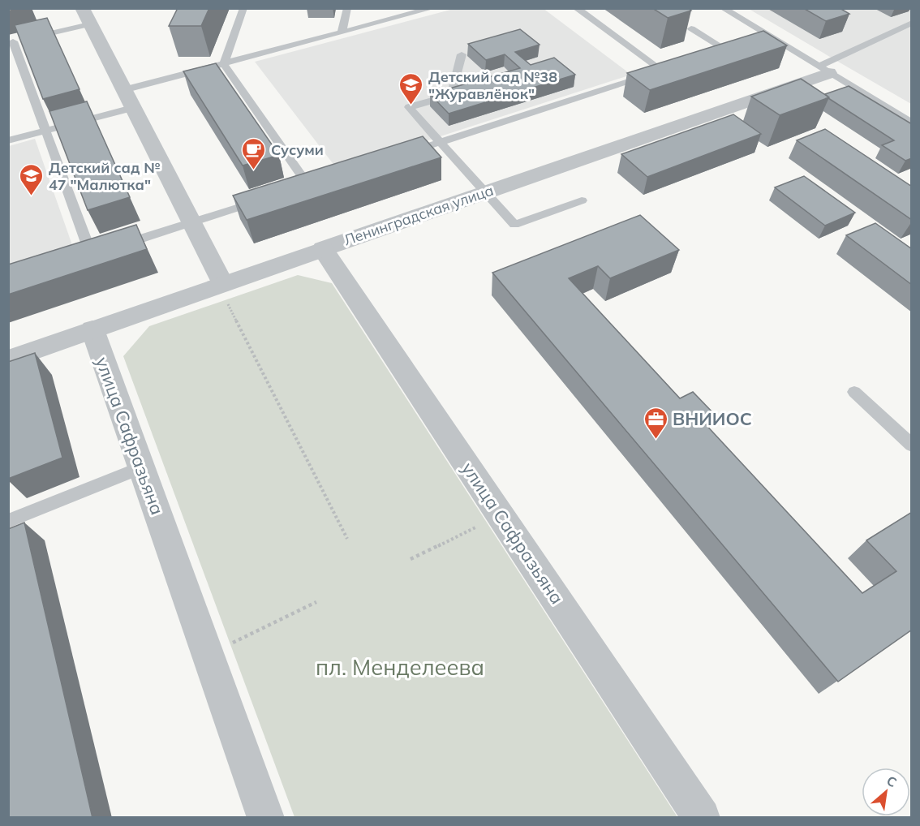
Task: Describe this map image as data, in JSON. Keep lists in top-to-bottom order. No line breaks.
{"streets":{"street":["Ленинградская улица","улица Сафразьяна"]},"crossings":[["Ленинградская улица","улица Сафразьяна"]],"parks":["пл. Менделеева"],"places":{"school or university":["Детский сад №38 \"Журавлёнок\"","Детский сад № 47 \"Малютка\""],"cafe":["Сусуми"],"office":["ВНИИОС"]},"north":"top right"}
